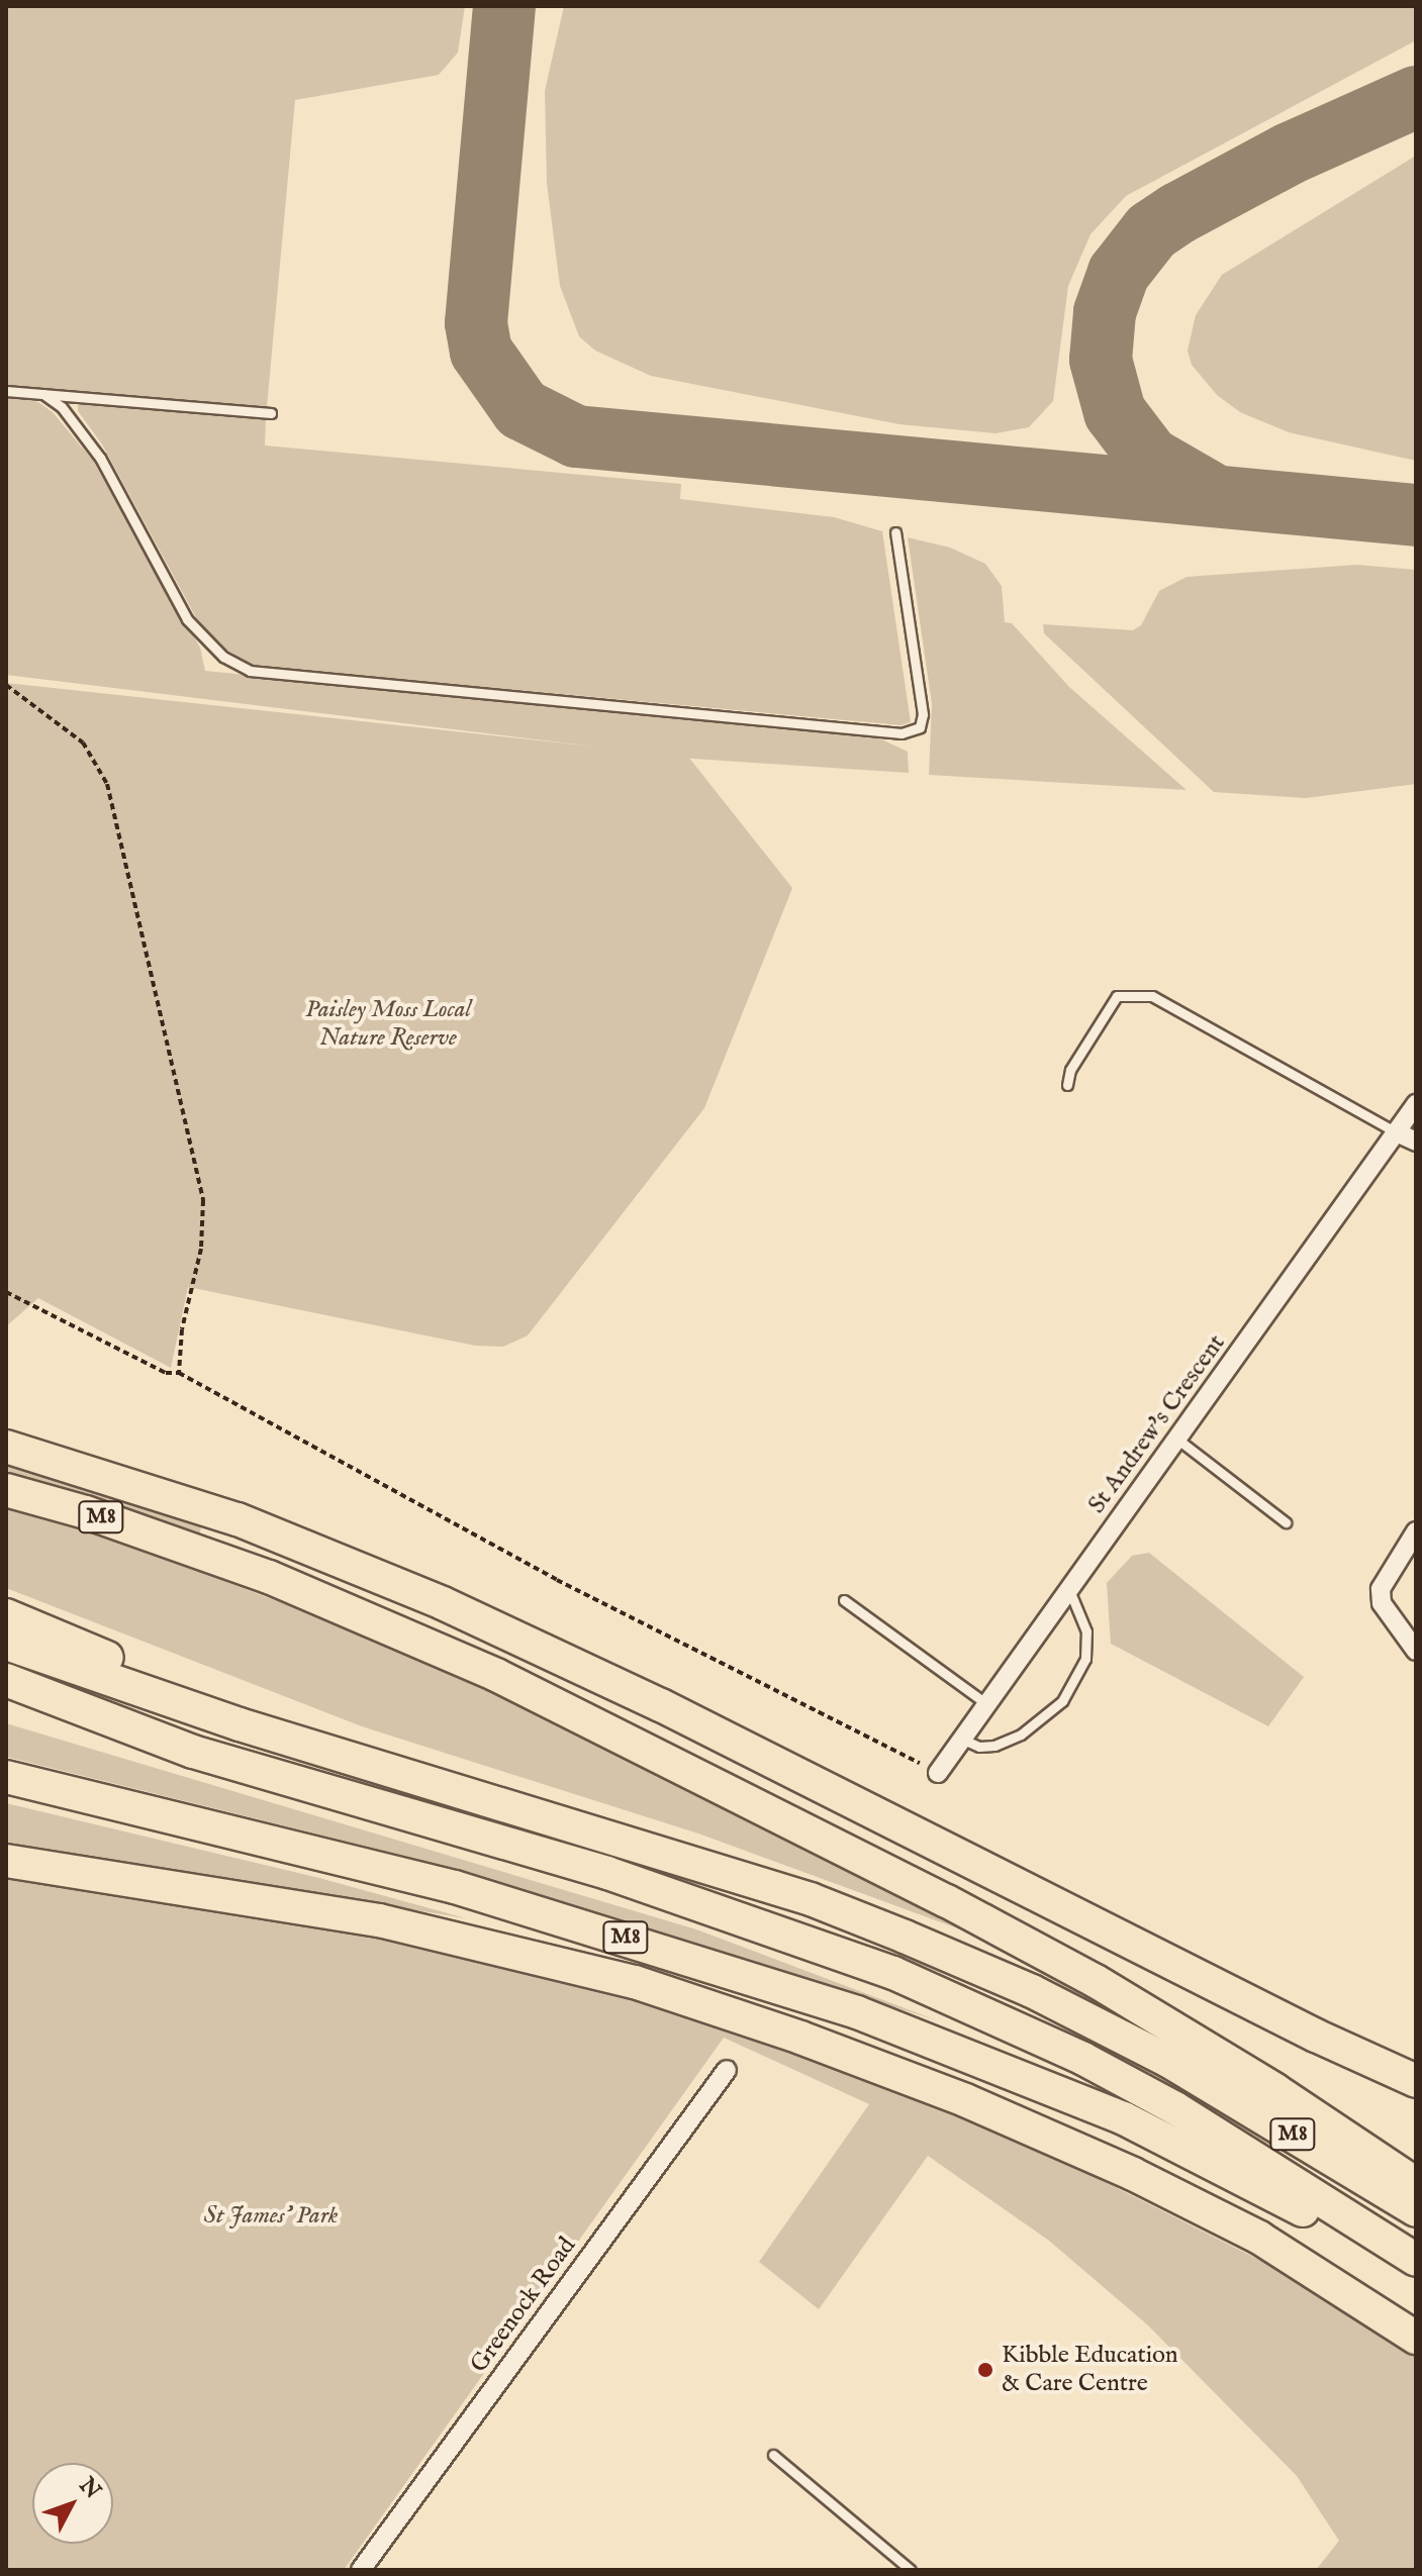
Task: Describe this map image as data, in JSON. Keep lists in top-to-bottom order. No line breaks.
{"streets":{"highway":["M8"],"street":["St Andrew's Crescent","Greenock Road"]},"parks":["Paisley Moss Local Nature Reserve","St James' Park"],"places":["Kibble Education & Care Centre"],"north":"top right"}
